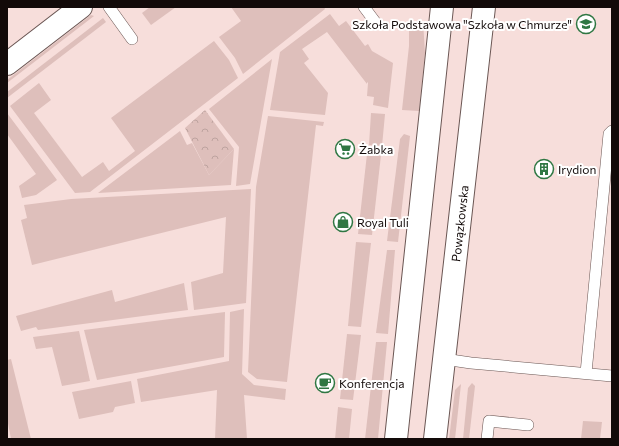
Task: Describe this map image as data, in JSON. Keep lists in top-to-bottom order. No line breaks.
{"streets":{"main road":["Powązkowska"]},"places":{"school or university":["Szkoła Podstawowa \"Szkoła w Chmurze\""],"supermarket":["Żabka"],"building":["Irydion"],"shop":["Royal Tuli"],"cafe":["Konferencja"]}}
